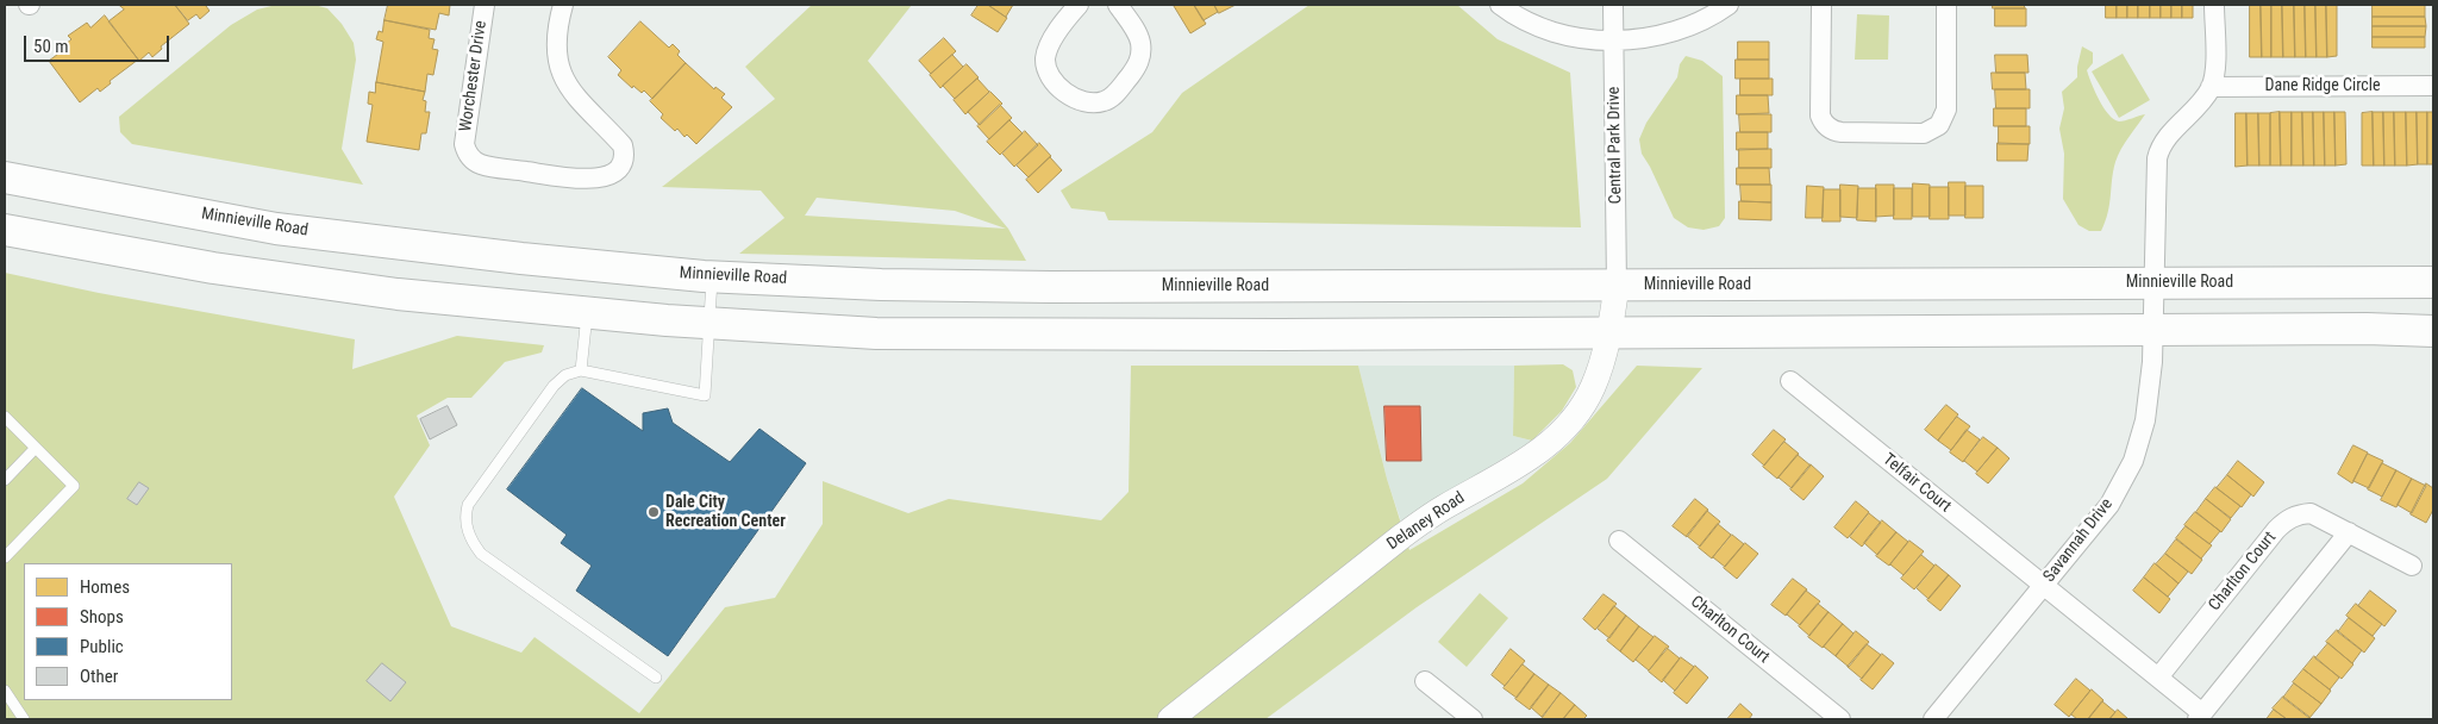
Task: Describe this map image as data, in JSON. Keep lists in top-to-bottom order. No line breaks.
{"streets":{"main road":["Minnieville Road"],"street":["Worchester Drive","Dane Ridge Circle","Central Park Drive","Telfair Court","Delaney Road","Savannah Drive","Charlton Court"]},"crossings":[["Central Park Drive","Minnieville Road"],["Central Park Drive","Delaney Road"],["Minnieville Road","Delaney Road"],["Telfair Court","Savannah Drive"]],"places":["Dale City Recreation Center"],"legend":["Homes","Shops","Public","Other"],"scale_bar":"50 m"}
